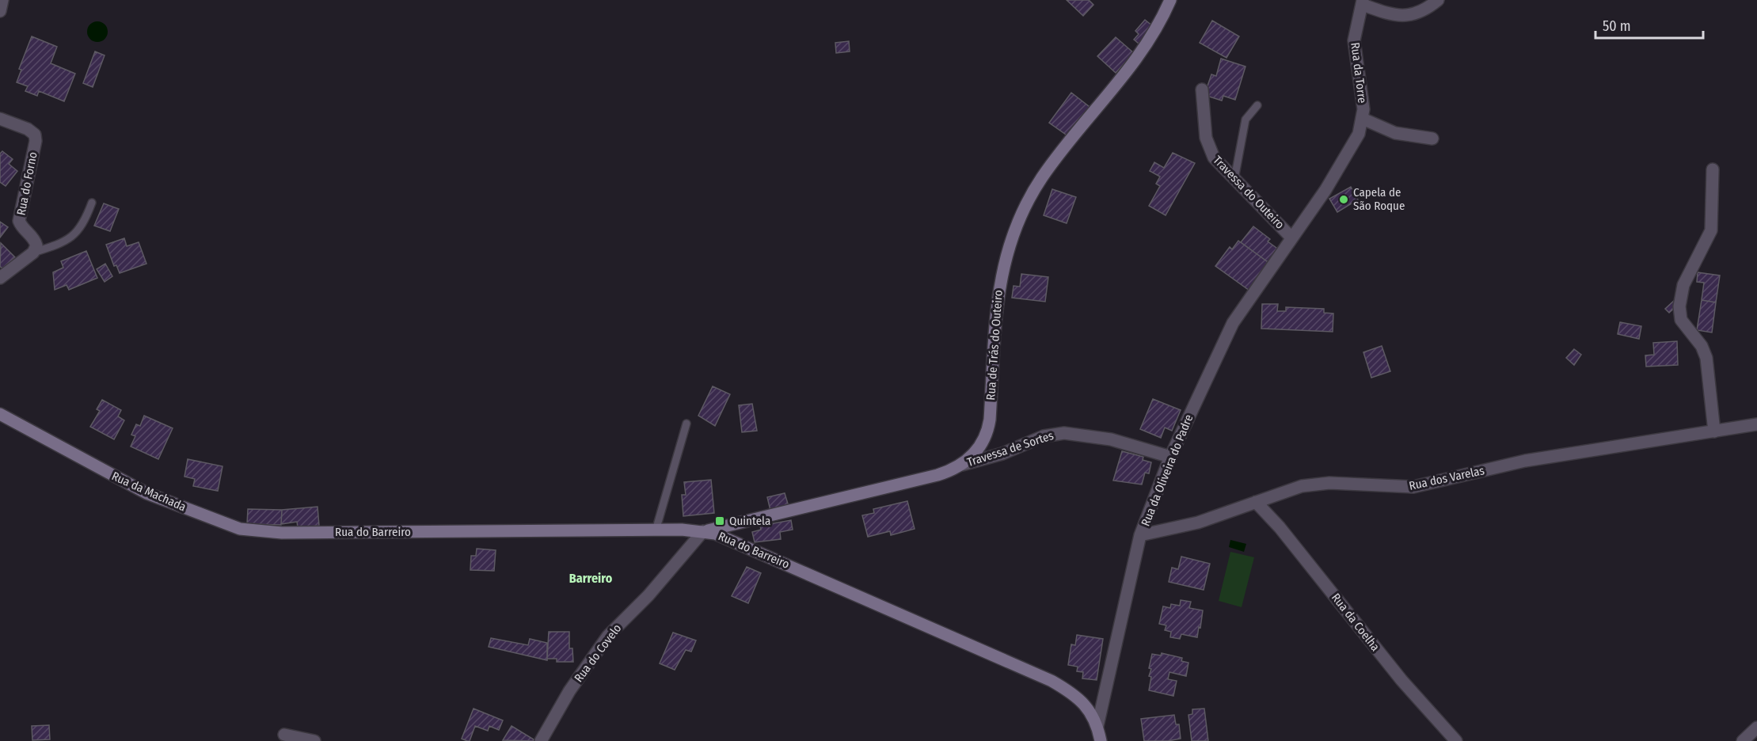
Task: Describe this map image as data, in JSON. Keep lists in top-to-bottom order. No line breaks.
{"streets":{"street":["Rua da Torre","Rua do Forno","Travessa do Outeiro","Rua de Trás do Outeiro","Travessa de Sortes","Rua da Oliveira do Padre","Rua dos Varelas","Rua da Machada","Rua do Barreiro","Rua da Coelha","Rua do Covelo"]},"crossings":[["Rua da Torre","Rua da Oliveira do Padre"],["Travessa do Outeiro","Rua da Oliveira do Padre"],["Rua de Trás do Outeiro","Travessa de Sortes"],["Rua de Trás do Outeiro","Rua do Barreiro"],["Rua de Trás do Outeiro","Rua do Covelo"],["Travessa de Sortes","Rua da Oliveira do Padre"],["Rua da Oliveira do Padre","Rua dos Varelas"],["Rua da Oliveira do Padre","Rua do Barreiro"],["Rua dos Varelas","Rua da Coelha"],["Rua da Machada","Rua do Barreiro"],["Rua do Barreiro","Rua do Covelo"]],"districts":["Barreiro"],"places":{"other":["Capela de São Roque"],"transit":["Quintela"]},"scale_bar":"50 m"}
